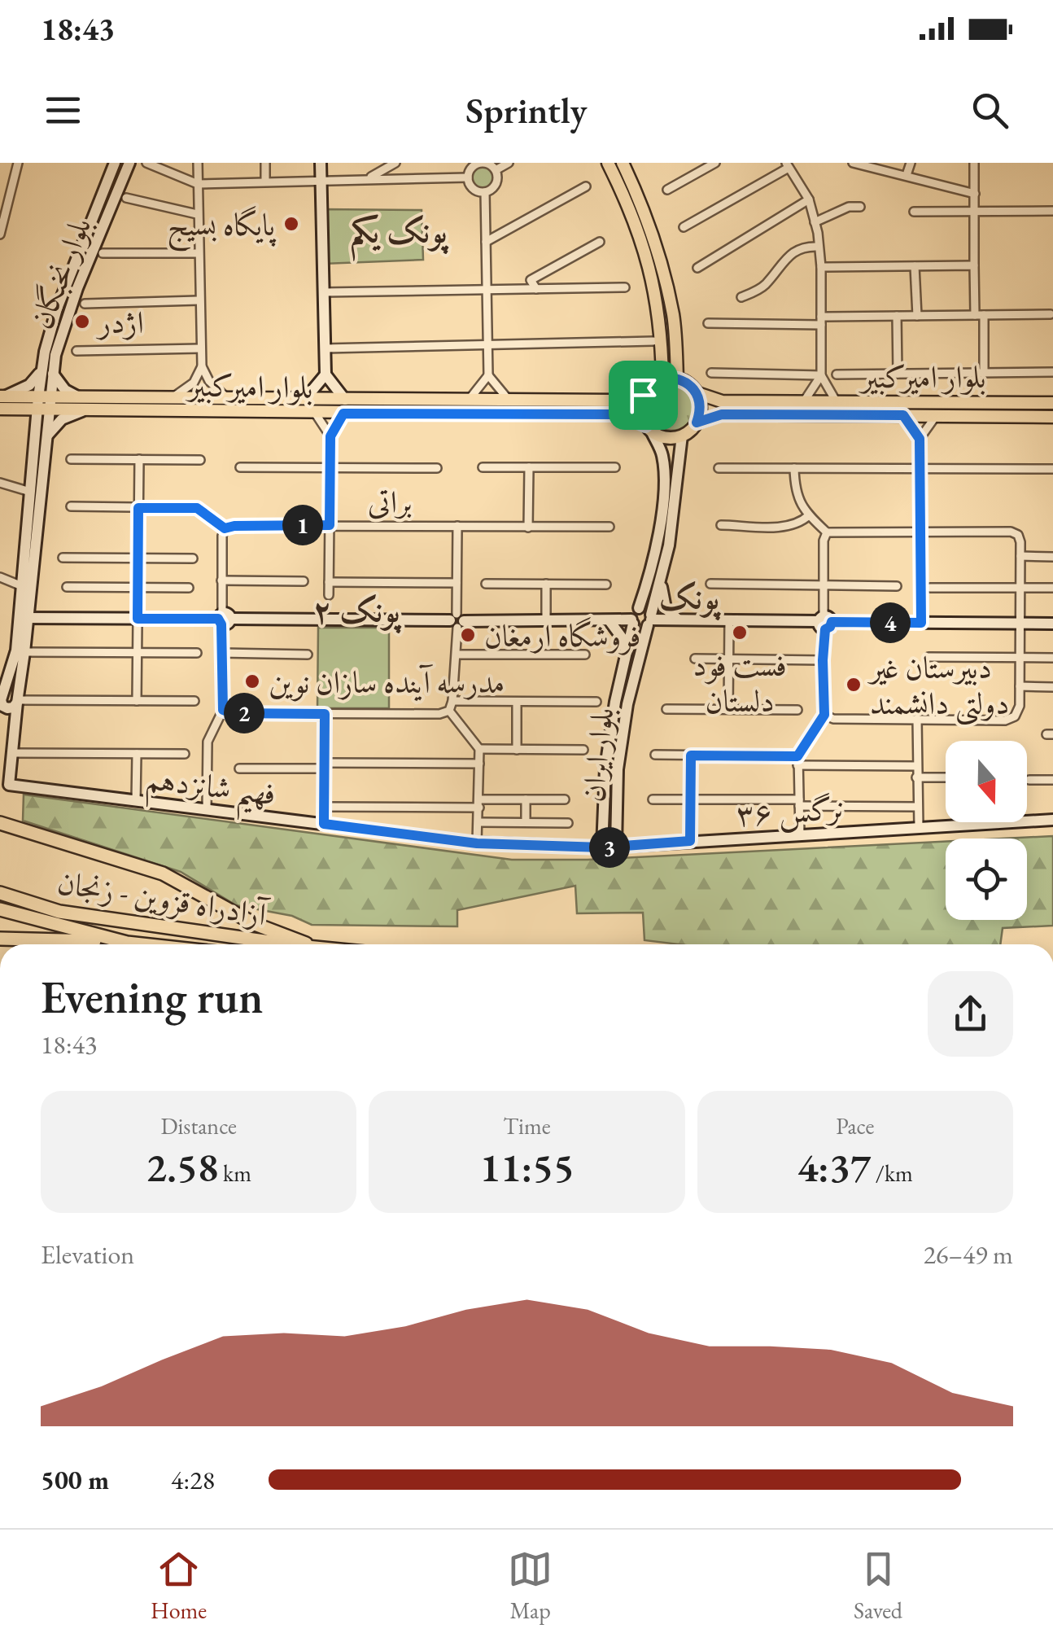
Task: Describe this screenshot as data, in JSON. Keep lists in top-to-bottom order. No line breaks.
{"streets":{"highway":["آزادراه قزوین - زنجان"],"main road":["بلوار امیرکبیر"],"street":["بلوار نخبگان","براتی","بلوار ایران","فهیم شانزدهم","نرگس ۳۶"]},"crossings":[["بلوار نخبگان","بلوار امیرکبیر"],["بلوار نخبگان","فهیم شانزدهم"],["بلوار امیرکبیر","بلوار ایران"],["بلوار ایران","فهیم شانزدهم"],["بلوار ایران","نرگس ۳۶"]],"districts":["پونک یکم","پونک","پونک ۲"],"places":["پایگاه بسیج","اژدر","فست فود دلستان","فروشگاه ارمغان","مدرسه آینده سازان نوین","دبیرستان غیر دولتی دانشمند"],"north":"bottom","page":{"status":"18:43","header":"Sprintly","pins":["1","4","2","3"],"heading":["Evening run","18:43"],"stats":[["Distance","2.58 km"],["Time","11:55"],["Pace","4:37 /km"]],"chart":["Elevation","26–49 m"],"list":[{"name":"500 m","note":"4:28"}],"tabs":["Home","Map","Saved"]}}
